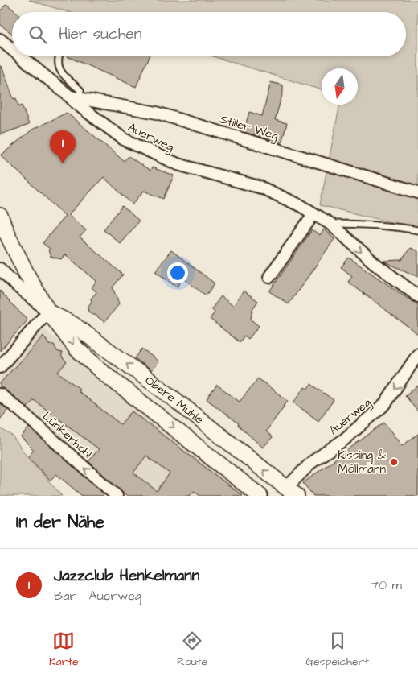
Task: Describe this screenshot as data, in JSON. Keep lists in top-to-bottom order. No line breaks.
{"streets":{"main road":["Obere Mühle"],"street":["Stiller Weg","Auerweg","Lünkerhohl"]},"crossings":[["Stiller Weg","Auerweg"],["Auerweg","Obere Mühle"]],"one_way":["Lünkerhohl"],"places":["Kissing & Möllmann"],"north":"bottom","page":{"search":"Hier suchen","pins":"1","heading":"In der Nähe","list":[{"mark":"1","name":"Jazzclub Henkelmann","note":"Bar · Auerweg","value":"70 m"}],"nav":["Karte","Route","Gespeichert"]}}
